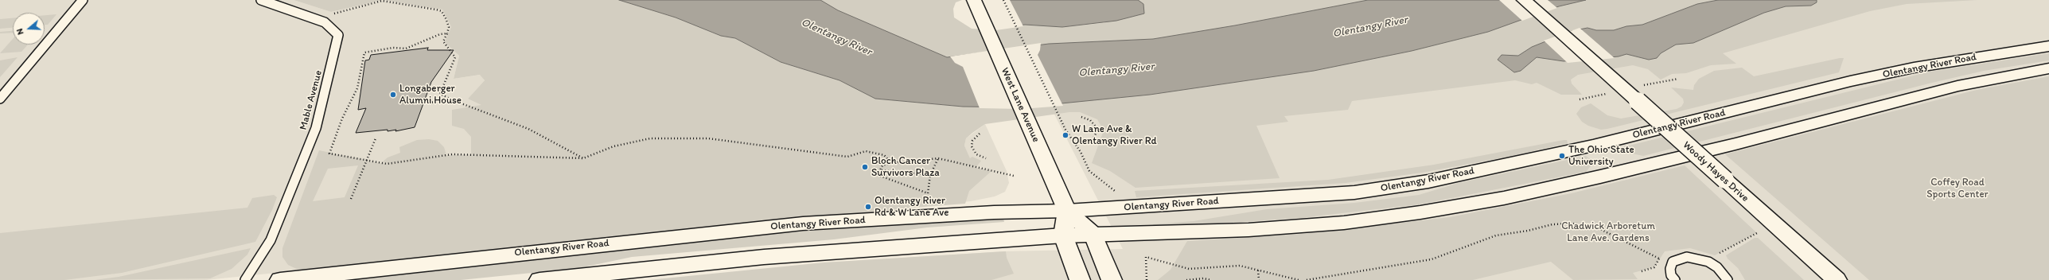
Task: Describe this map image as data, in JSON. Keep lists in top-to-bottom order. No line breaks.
{"streets":{"main road":["Olentangy River Road","West Lane Avenue","Woody Hayes Drive"],"lane":["Mable Avenue"]},"crossings":[["Olentangy River Road","West Lane Avenue"]],"water":["Olentangy River"],"parks":["Coffey Road Sports Center","Chadwick Arboretum Lane Ave. Gardens"],"places":["Longaberger Alumni House","W Lane Ave & Olentangy River Rd","The Ohio State University","Bloch Cancer Survivors Plaza","Olentangy River Rd & W Lane Ave"],"north":"left"}
